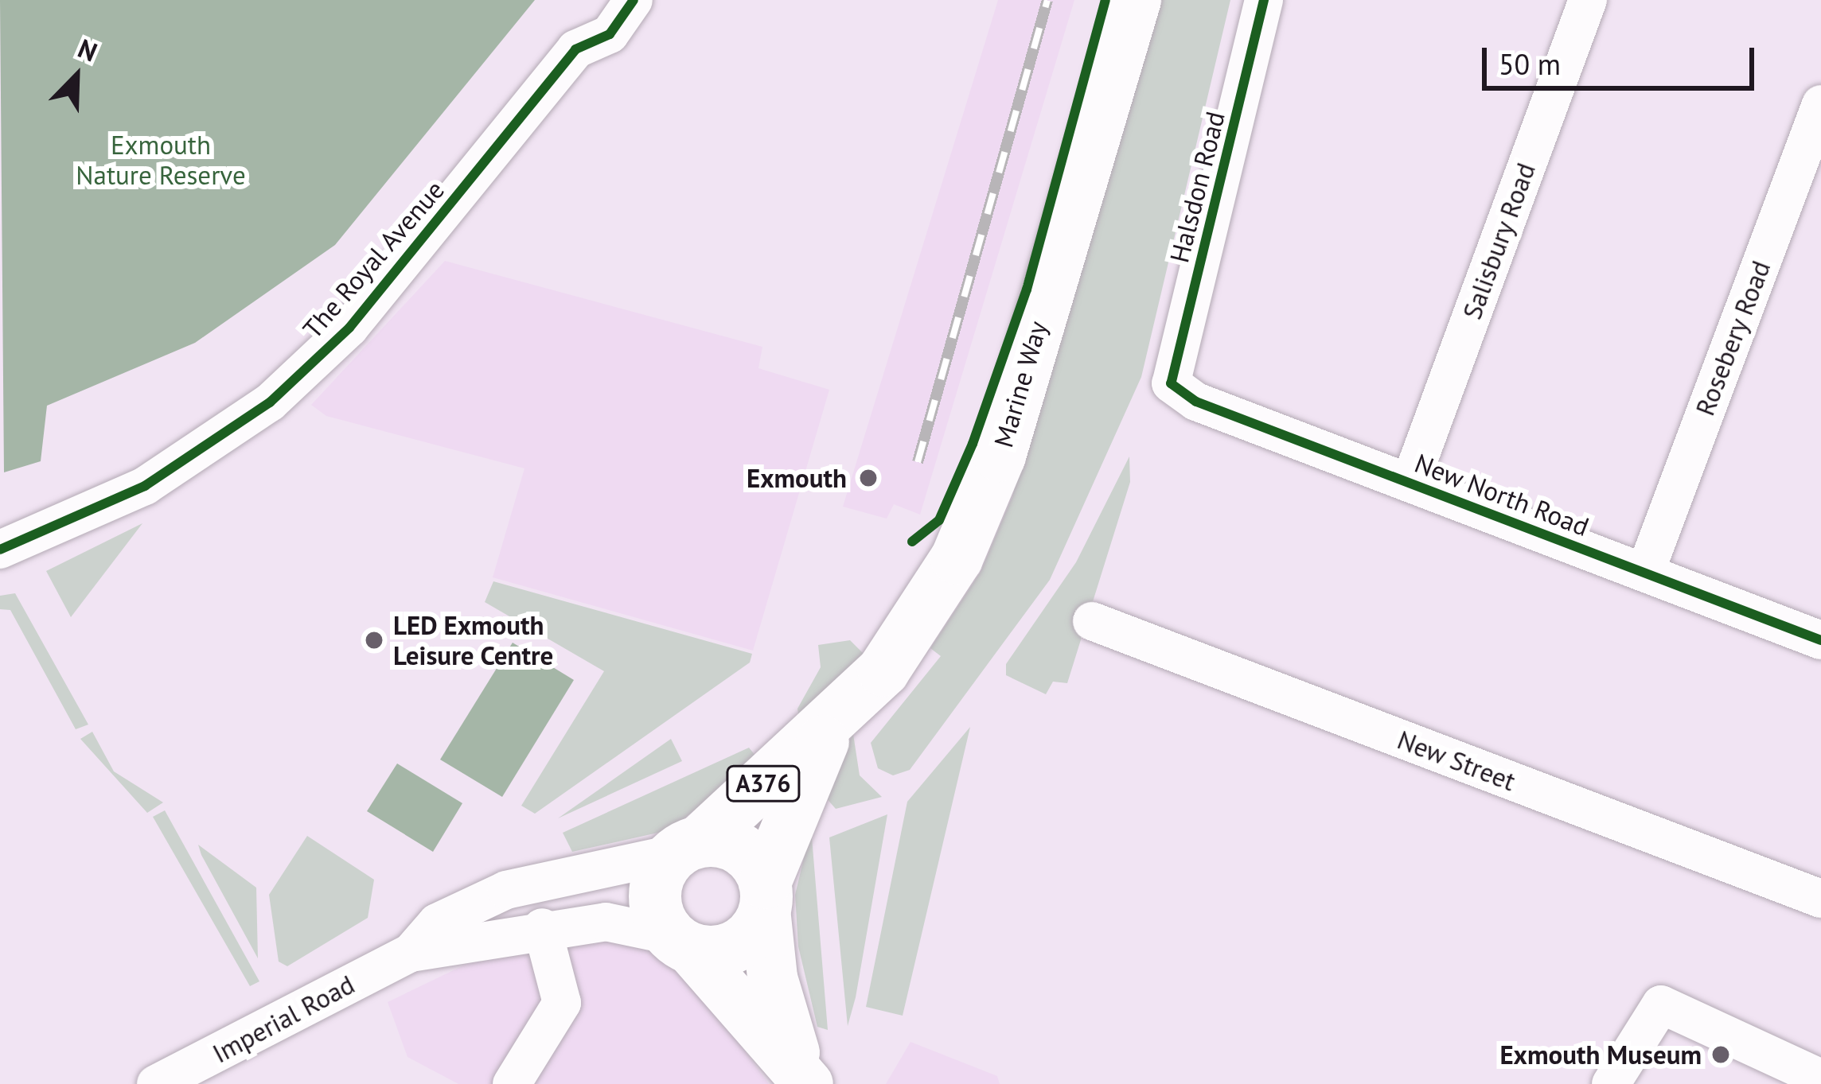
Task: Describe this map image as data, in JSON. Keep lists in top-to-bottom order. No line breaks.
{"streets":{"highway":["Marine Way","A376"],"street":["Halsdon Road","Salisbury Road","The Royal Avenue","Rosebery Road","New North Road","New Street","Imperial Road"]},"crossings":[["Halsdon Road","New North Road"],["Salisbury Road","New North Road"],["Rosebery Road","New North Road"],["Marine Way","A376"],["Marine Way","Imperial Road"],["A376","Imperial Road"]],"parks":["Exmouth Nature Reserve"],"places":["Exmouth","LED Exmouth Leisure Centre","Exmouth Museum"],"scale_bar":"50 m","north":"top right"}
